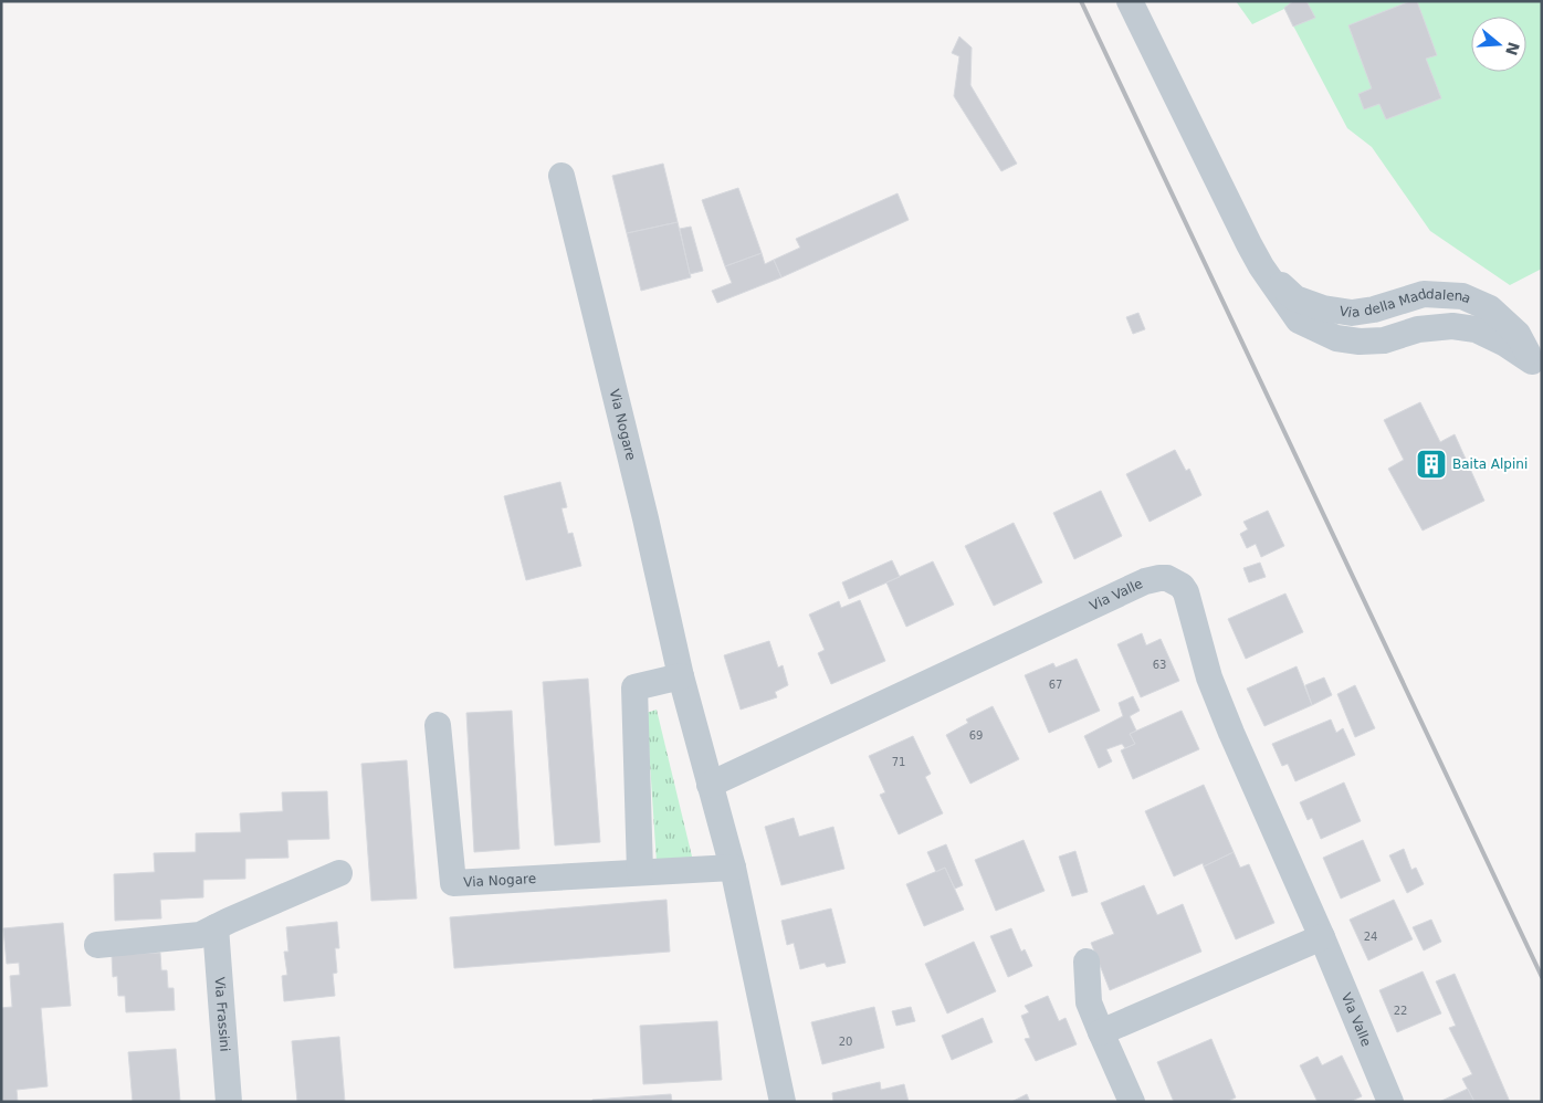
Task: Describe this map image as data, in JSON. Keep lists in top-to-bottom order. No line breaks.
{"streets":{"street":["Via della Maddalena","Via Nogare","Via Valle","Via Frassini"]},"crossings":[["Via Nogare","Via Valle"]],"places":{"building":["Baita Alpini"]},"house_numbers":["63","67","69","71","24","22","20"],"north":"right"}
